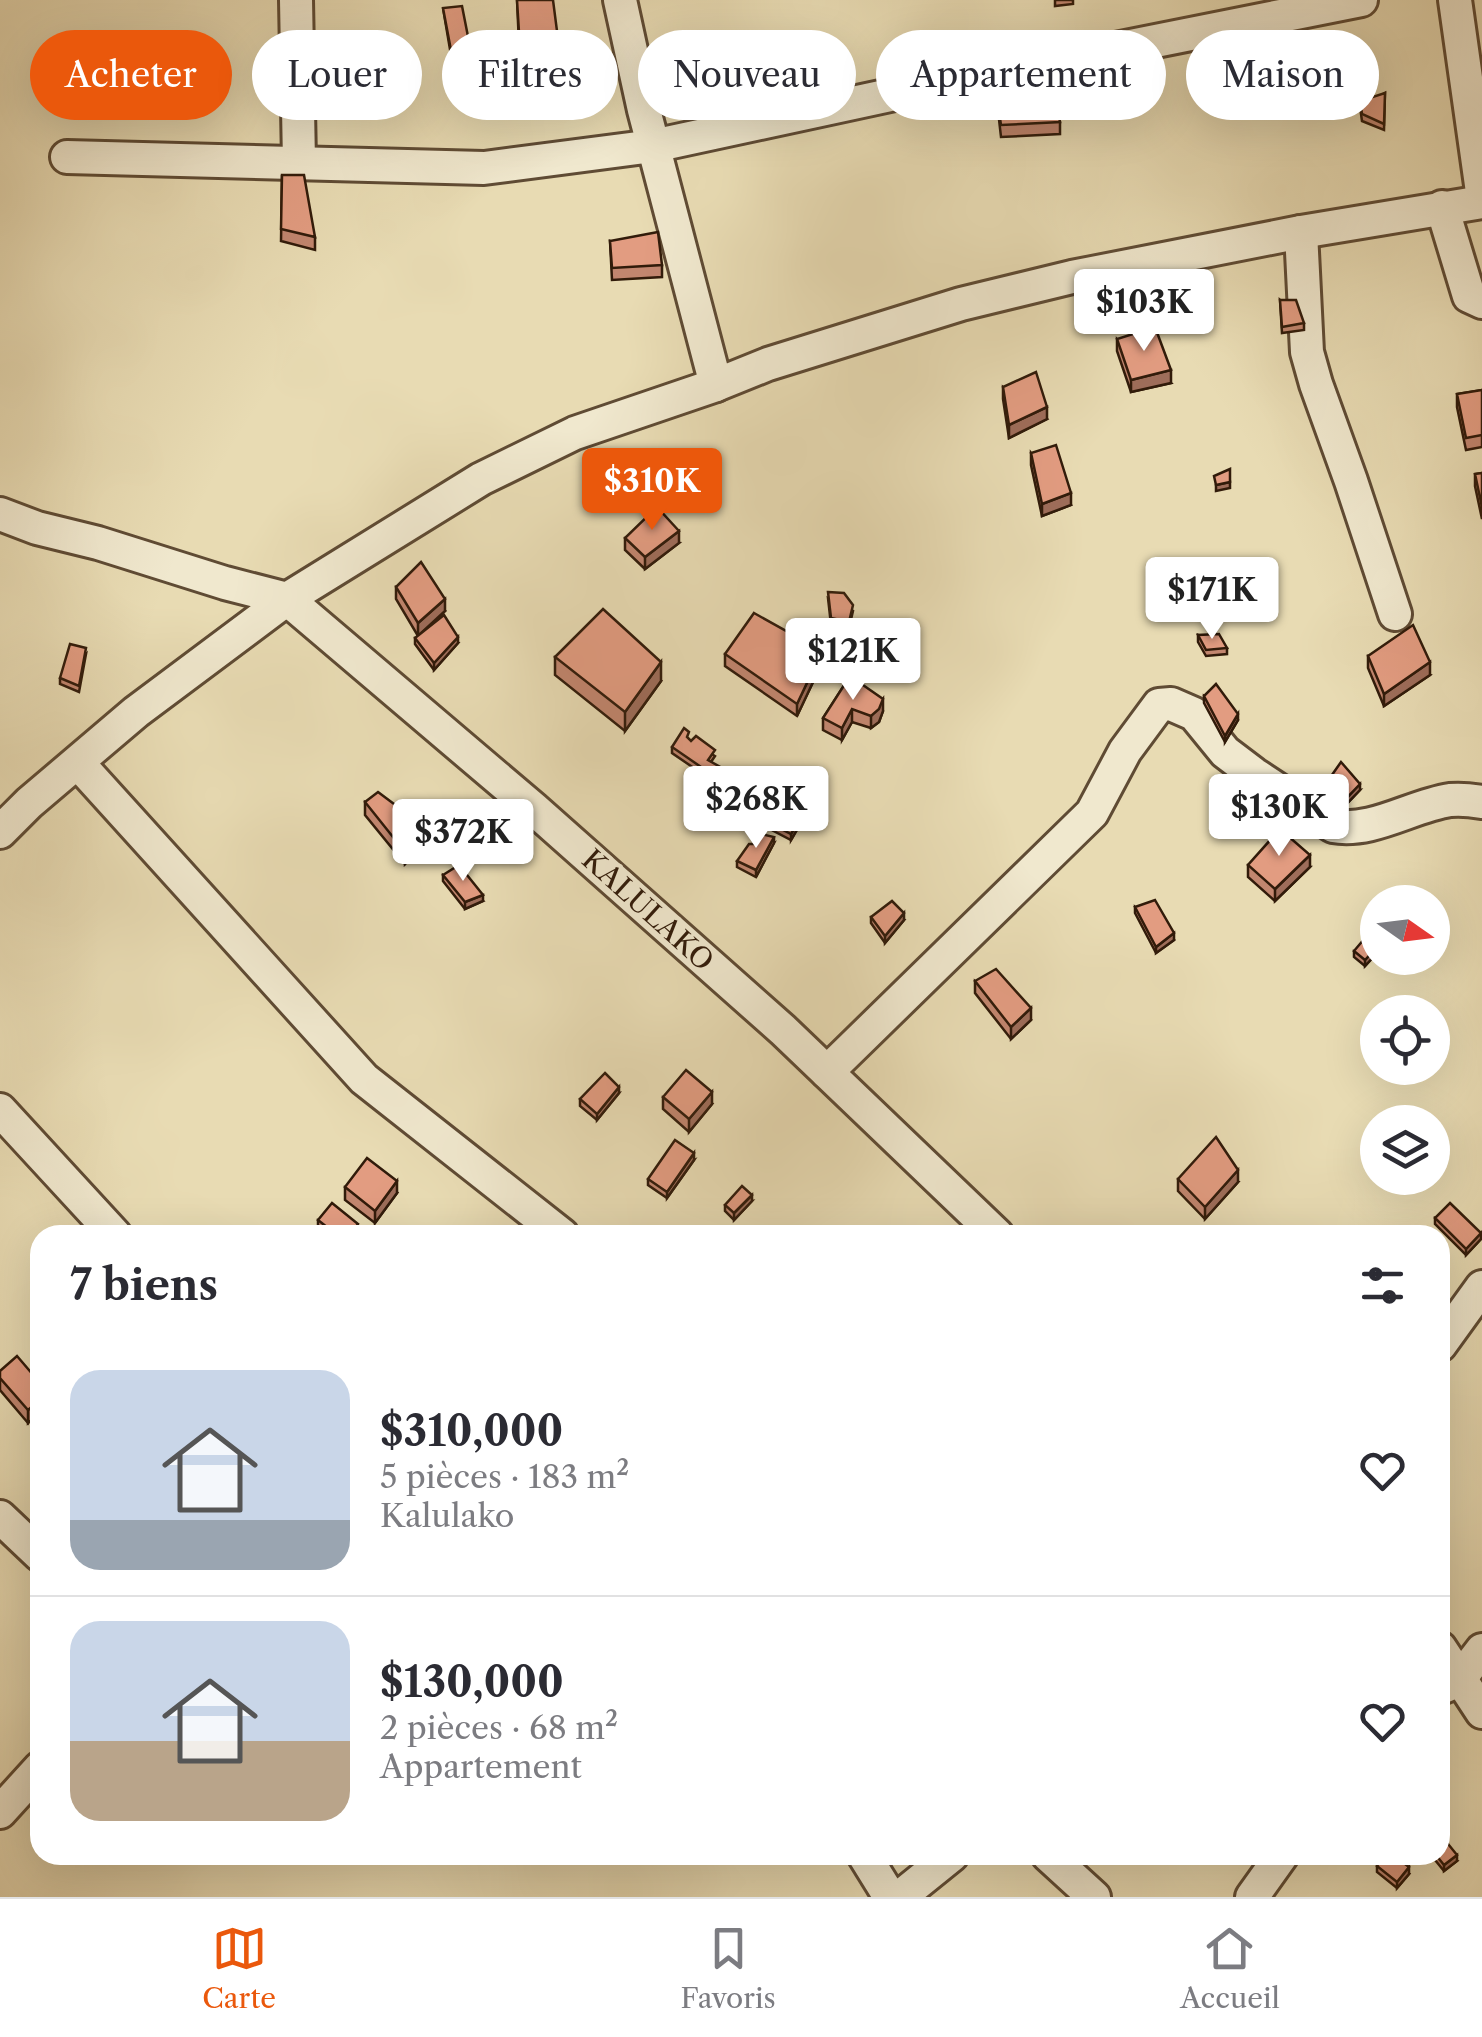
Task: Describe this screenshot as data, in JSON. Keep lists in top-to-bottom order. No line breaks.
{"streets":{"street":["KALULAKO"]},"north":"right","page":{"chip":["Acheter","Louer","Filtres","Nouveau","Appartement","Maison"],"price":["$103K","$310K","$171K","$121K","$268K","$130K","$372K"],"heading":"7 biens","list":[{"name":"$310,000","note":"5 pièces · 183 m² · Kalulako"},{"name":"$130,000","note":"2 pièces · 68 m² · Appartement"}],"tabs":["Carte","Favoris","Accueil"]}}
